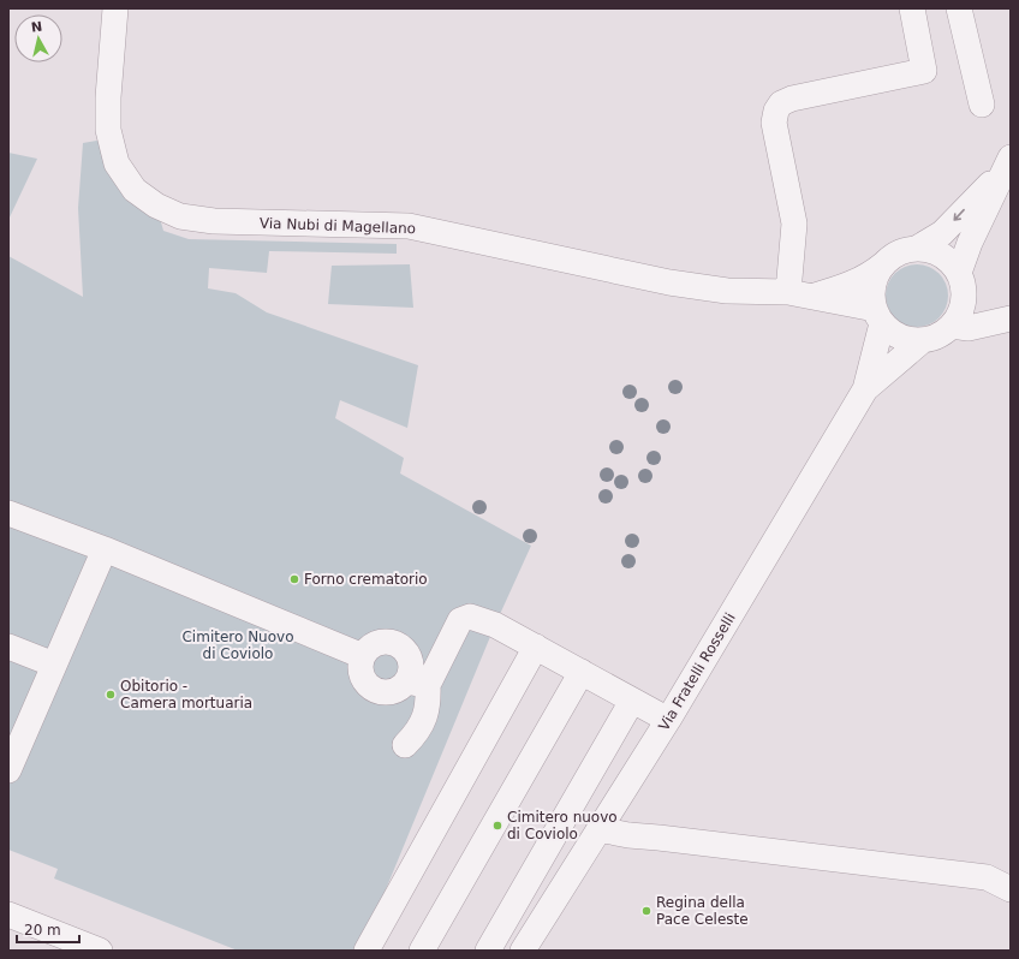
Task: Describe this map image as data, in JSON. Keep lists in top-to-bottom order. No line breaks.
{"streets":{"street":["Via Nubi di Magellano","Via Fratelli Rosselli"]},"crossings":[["Via Nubi di Magellano","Via Fratelli Rosselli"]],"parks":["Cimitero Nuovo di Coviolo"],"places":["Forno crematorio","Obitorio - Camera mortuaria","Cimitero nuovo di Coviolo","Regina della Pace Celeste"],"scale_bar":"20 m","north":"top"}
